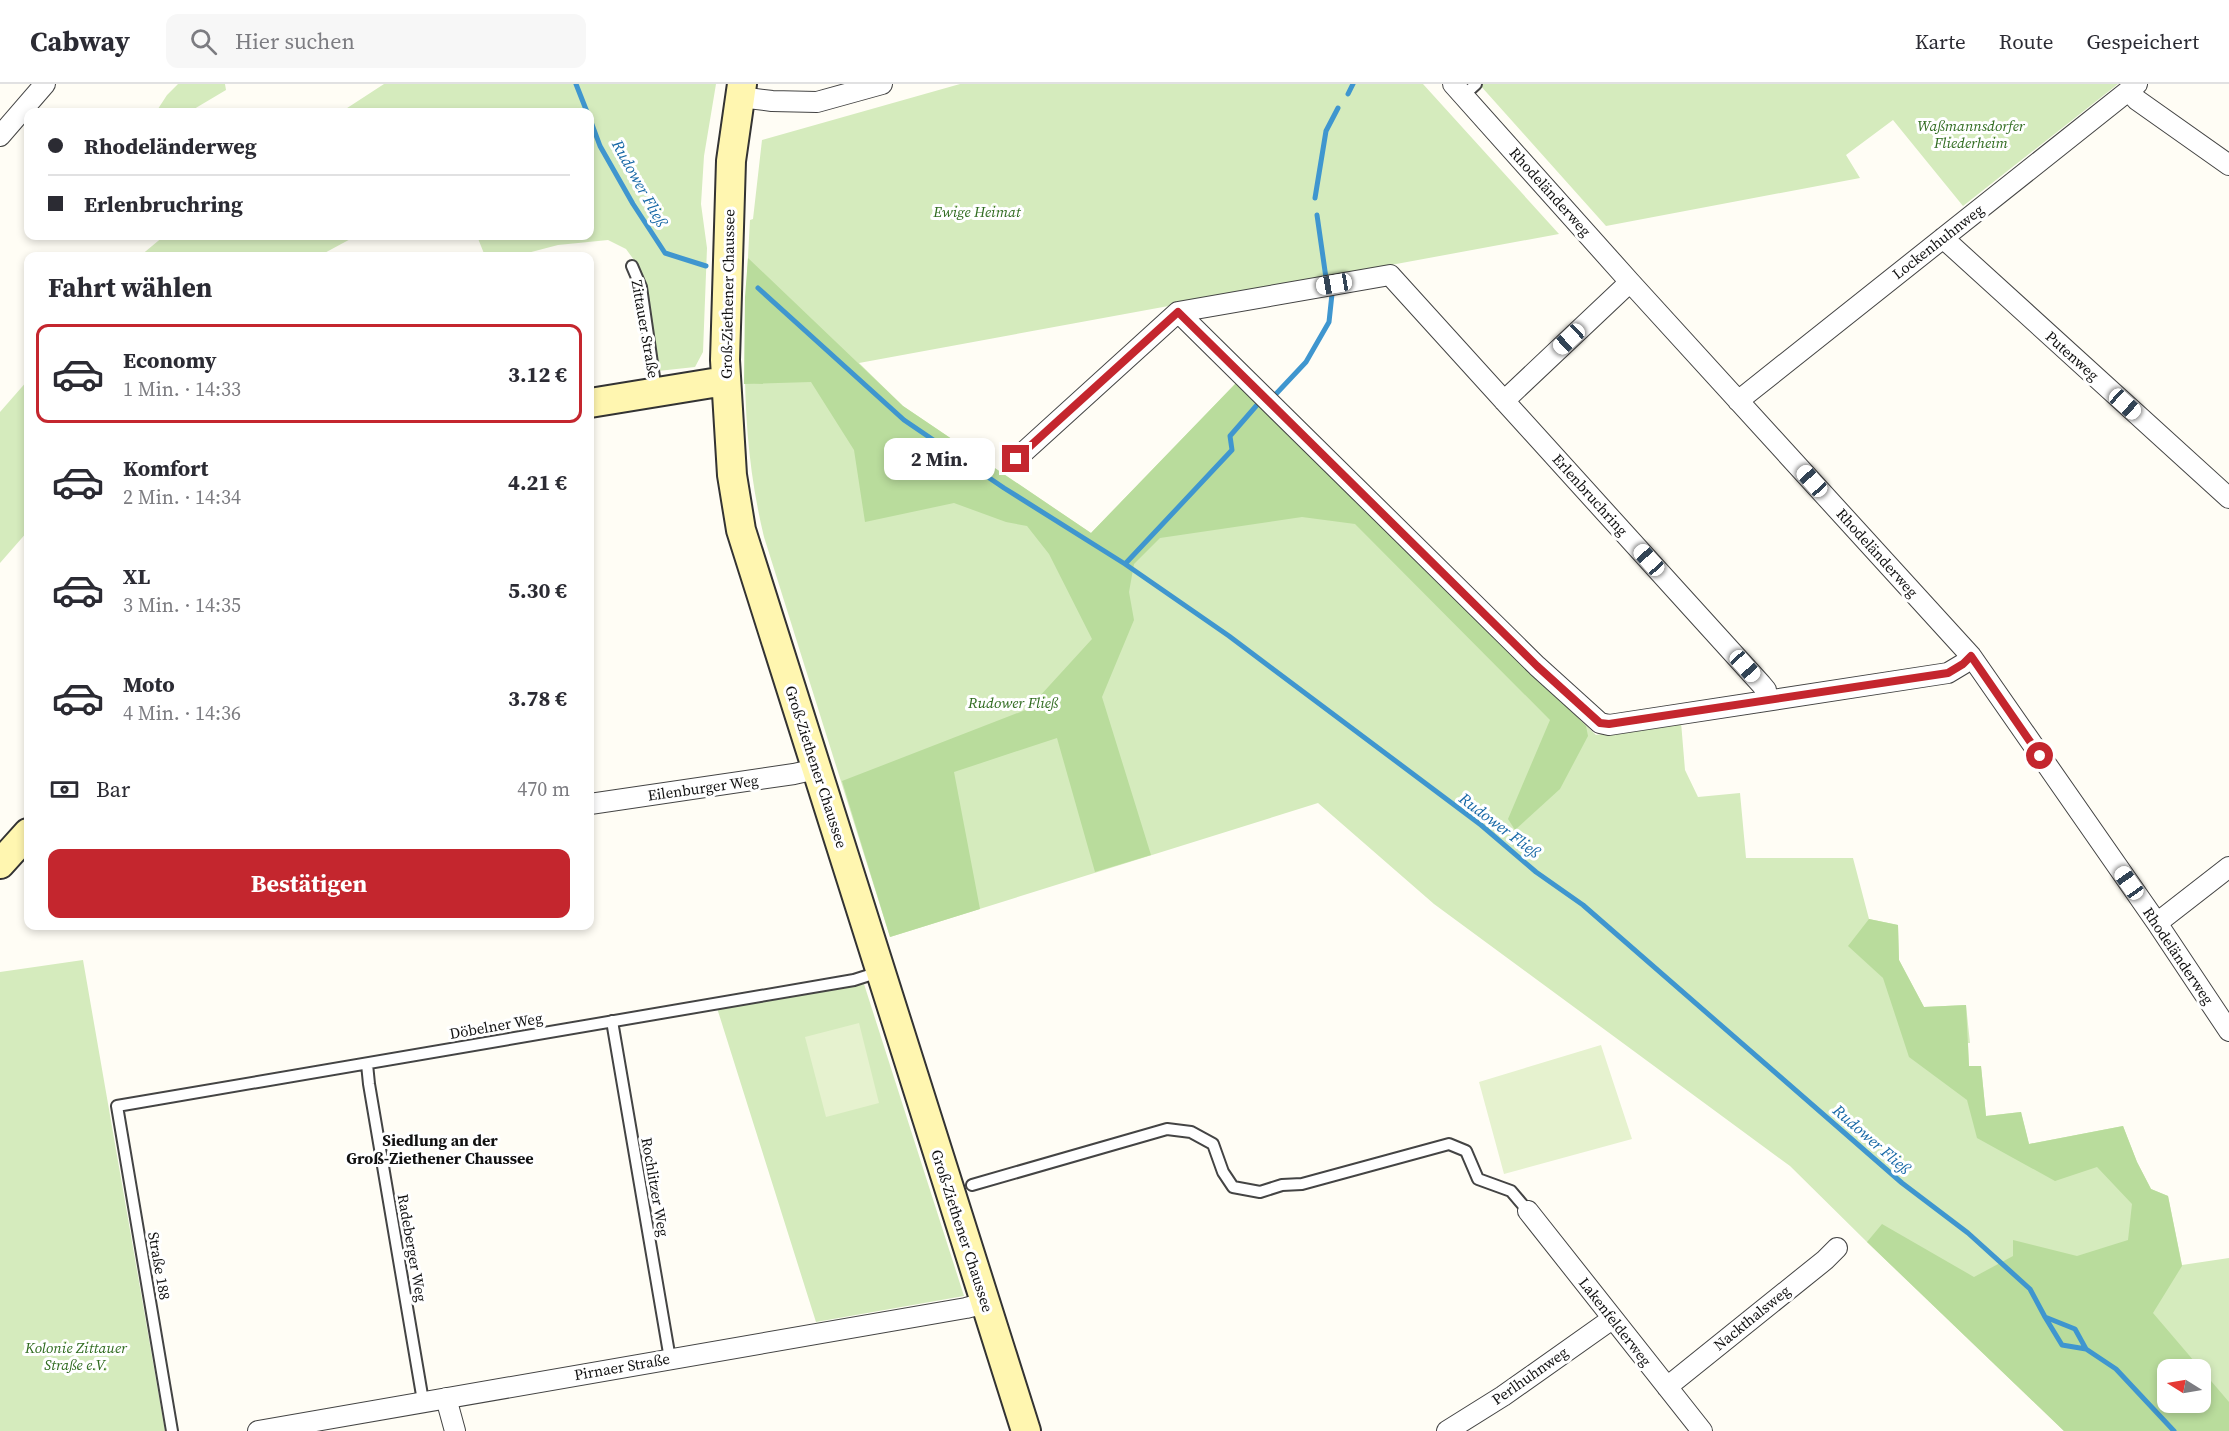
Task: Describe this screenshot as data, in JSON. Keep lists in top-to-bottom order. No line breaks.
{"streets":{"street":["Rhodeländerweg","Lockenhuhnweg","Groß-Ziethener Chaussee","Zittauer Straße","Putenweg","Erlenbruchring","Eilenburger Weg","Nackthalsweg","Lakenfelderweg","Pirnaer Straße","Perlhuhnweg"],"lane":["Döbelner Weg","Rochlitzer Weg","Radeberger Weg","Straße 188"]},"crossings":[["Rhodeländerweg","Lockenhuhnweg"],["Lockenhuhnweg","Putenweg"],["Groß-Ziethener Chaussee","Zittauer Straße"],["Groß-Ziethener Chaussee","Eilenburger Weg"],["Groß-Ziethener Chaussee","Döbelner Weg"],["Groß-Ziethener Chaussee","Pirnaer Straße"],["Döbelner Weg","Rochlitzer Weg"],["Döbelner Weg","Radeberger Weg"],["Döbelner Weg","Straße 188"],["Rochlitzer Weg","Pirnaer Straße"],["Radeberger Weg","Pirnaer Straße"],["Nackthalsweg","Lakenfelderweg"],["Lakenfelderweg","Perlhuhnweg"]],"districts":["Siedlung an der Groß-Ziethener Chaussee"],"water":["Rudower Fließ"],"parks":["Waßmannsdorfer Fliederheim","Ewige Heimat","Rudower Fließ","Kolonie Zittauer Straße e.V."],"north":"left","page":{"header":"Cabway","search":"Hier suchen","nav":["Karte","Route","Gespeichert"],"banner":["Rhodeländerweg","Erlenbruchring"],"heading":"Fahrt wählen","list":[{"name":"Economy","note":"1 Min. · 14:33","value":"3.12 €"},{"name":"Komfort","note":"2 Min. · 14:34","value":"4.21 €"},{"name":"XL","note":"3 Min. · 14:35","value":"5.30 €"},{"name":"Moto","note":"4 Min. · 14:36","value":"3.78 €"}],"bubble":"2 Min.","pay":["Bar","470 m"],"buttons":"Bestätigen"}}
